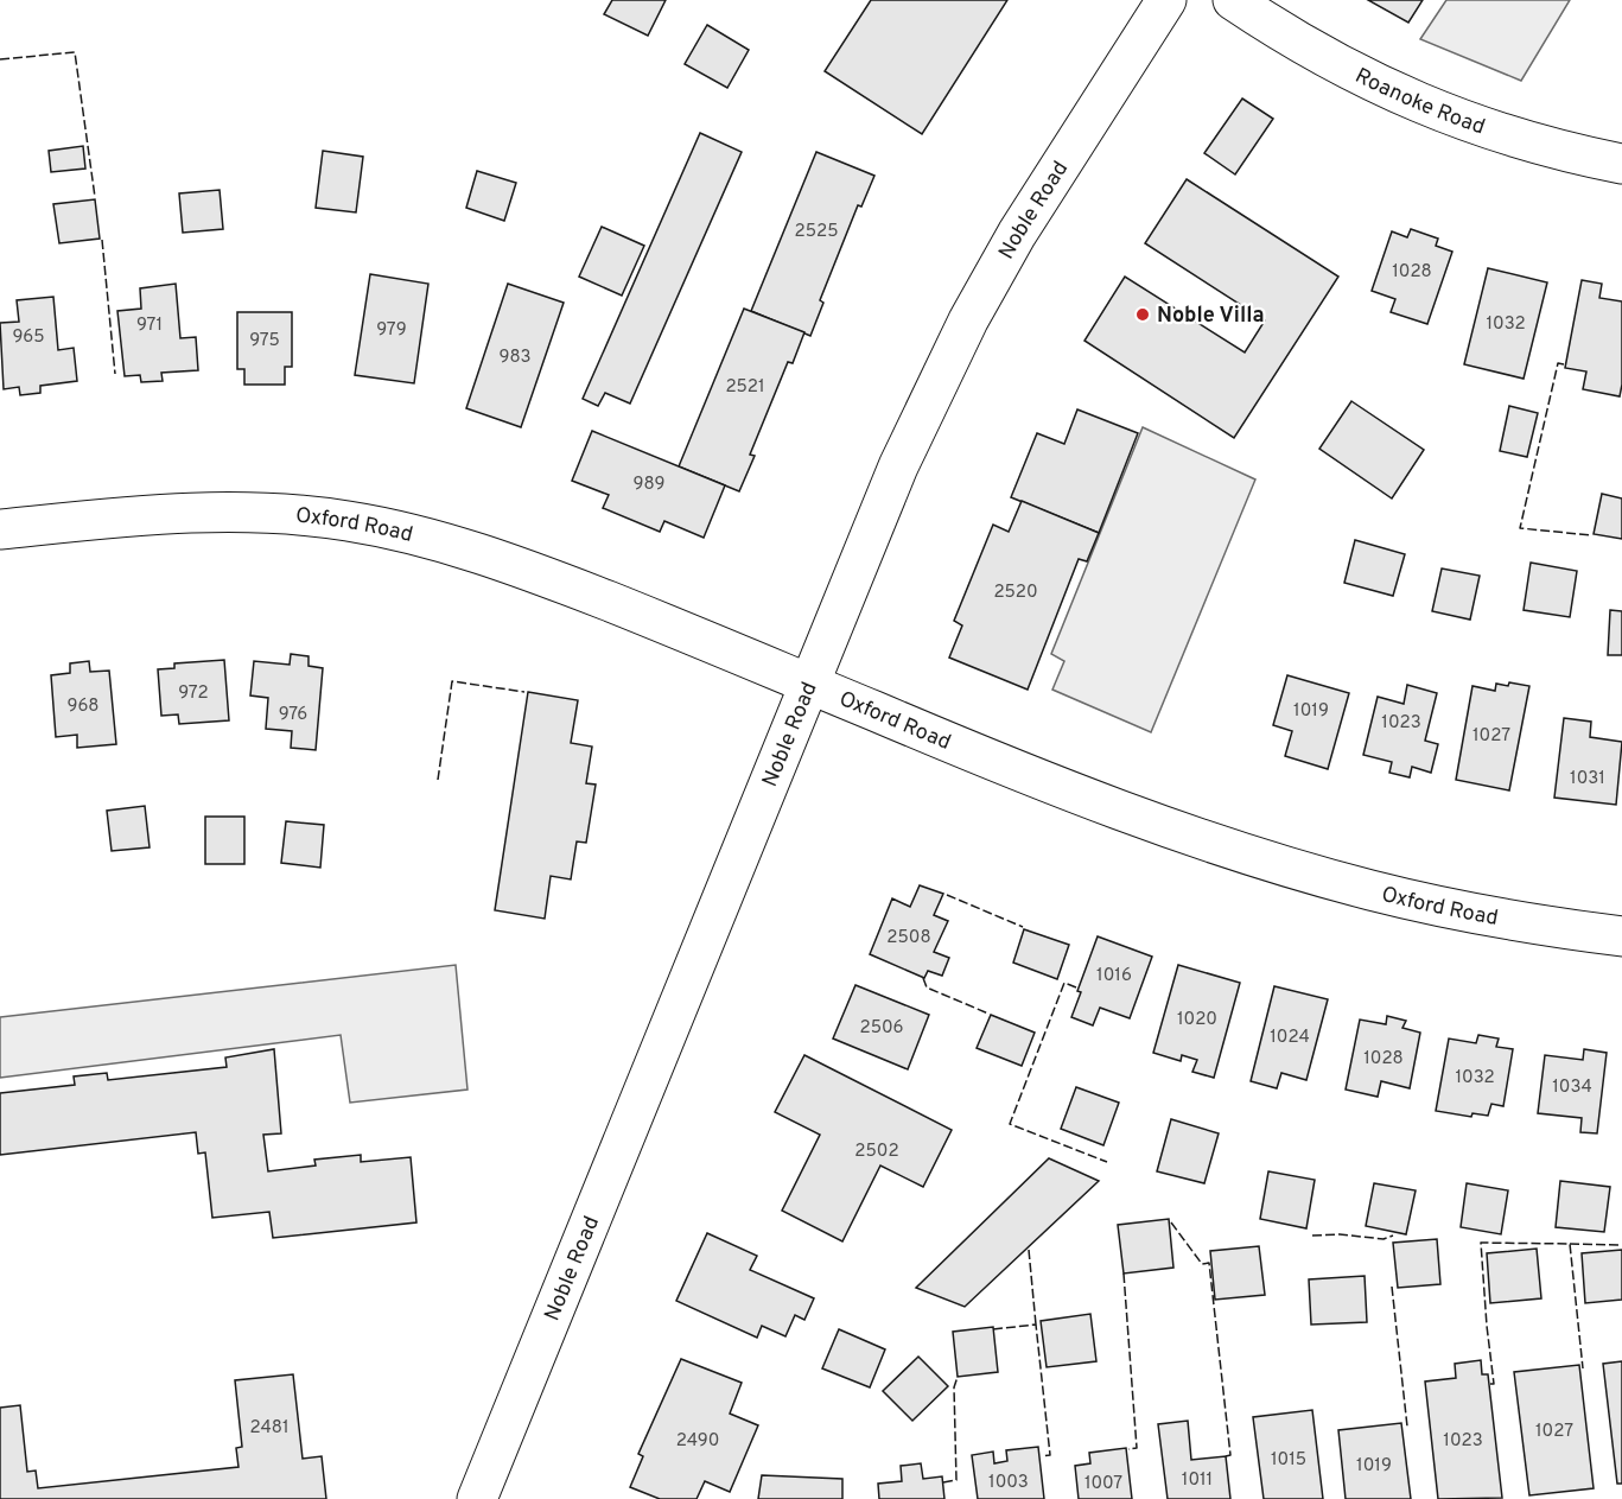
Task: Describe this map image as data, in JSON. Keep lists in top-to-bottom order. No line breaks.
{"streets":{"street":["Roanoke Road","Noble Road","Oxford Road"]},"crossings":[["Noble Road","Oxford Road"]],"places":["Noble Villa"],"house_numbers":["2525","1028","1032","971","979","965","975","983","2521","989","2520","972","968","1019","976","1023","1027","1031","2508","1016","1020","2506","1024","1028","1032","1034","2502","2481","1027","2490","1023","1015","1019","1011","1003","1007"]}
